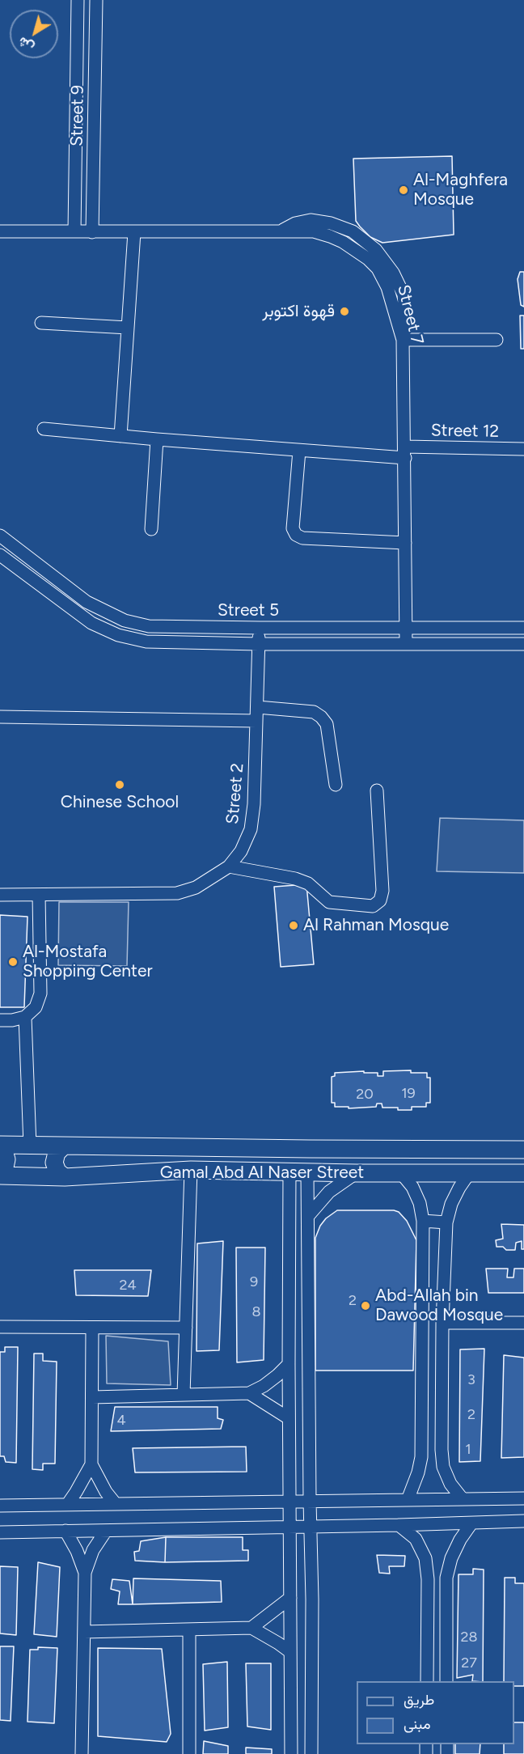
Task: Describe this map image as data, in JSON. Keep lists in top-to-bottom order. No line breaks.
{"streets":{"main road":["Gamal Abd Al Naser Street"],"street":["Street 9","Street 7","Street 12","Street 5","Street 2"]},"crossings":[["Street 9","Street 7"],["Street 7","Street 12"],["Street 7","Street 5"],["Street 5","Street 2"]],"places":["Al-Maghfera Mosque","قهوة اكتوبر","Chinese School","Al Rahman Mosque","Al-Mostafa Shopping Center","Abd-Allah bin Dawood Mosque"],"house_numbers":["19","20","9","24","2","8","3","2","4","1","28","27"],"legend":["طريق","مبنى"],"north":"bottom left"}
